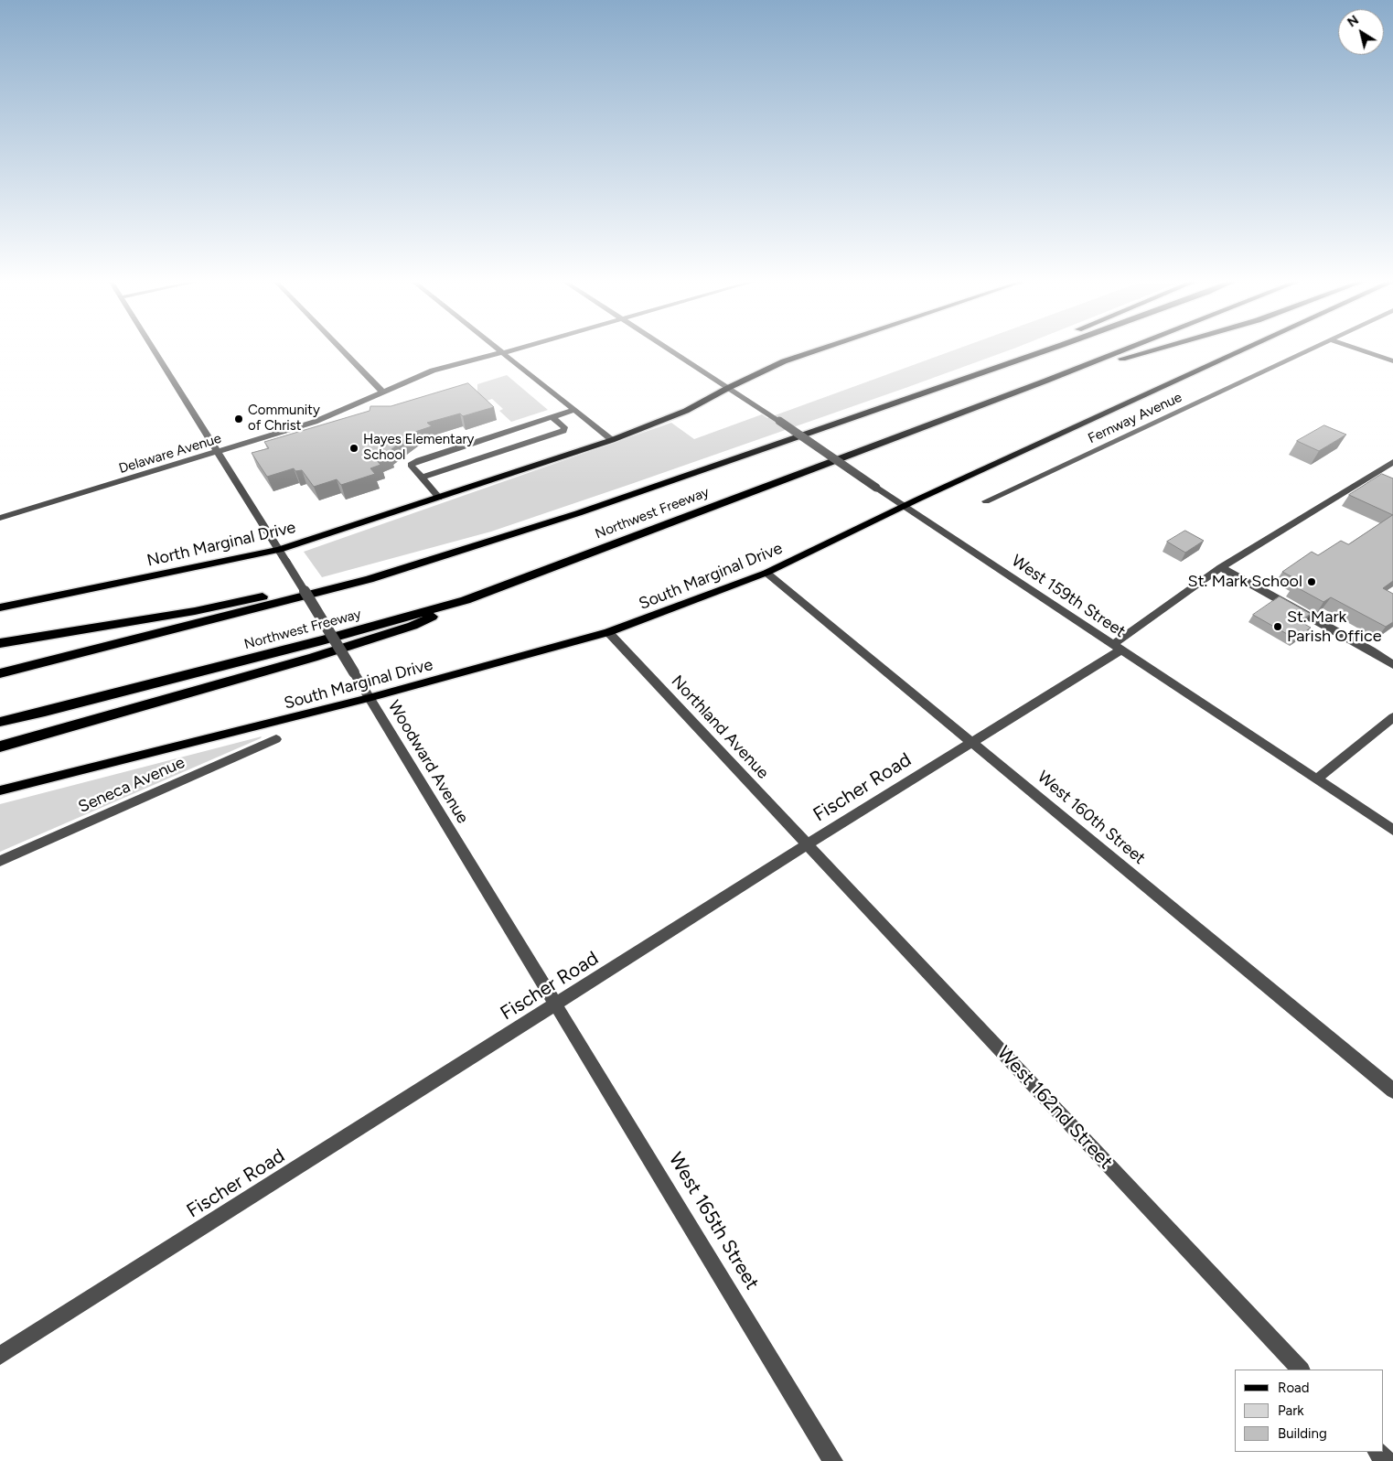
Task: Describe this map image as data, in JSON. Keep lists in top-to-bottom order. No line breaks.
{"streets":{"highway":["Northwest Freeway"],"main road":["North Marginal Drive","South Marginal Drive"],"street":["Fernway Avenue","Delaware Avenue","West 159th Street","Northland Avenue","Woodward Avenue","Seneca Avenue","Fischer Road","West 160th Street","West 162nd Street","West 165th Street"]},"crossings":[["Delaware Avenue","Woodward Avenue"],["North Marginal Drive","West 159th Street"],["North Marginal Drive","Woodward Avenue"],["South Marginal Drive","West 159th Street"],["South Marginal Drive","Northland Avenue"],["South Marginal Drive","Woodward Avenue"],["South Marginal Drive","West 160th Street"],["West 159th Street","Fischer Road"],["Northland Avenue","Fischer Road"],["Northland Avenue","West 162nd Street"],["Woodward Avenue","Fischer Road"],["Woodward Avenue","West 165th Street"],["Fischer Road","West 160th Street"],["Fischer Road","West 162nd Street"],["Fischer Road","West 165th Street"]],"places":["Community of Christ","Hayes Elementary School","St. Mark School","St. Mark Parish Office"],"legend":["Road","Park","Building"],"north":"top left"}
